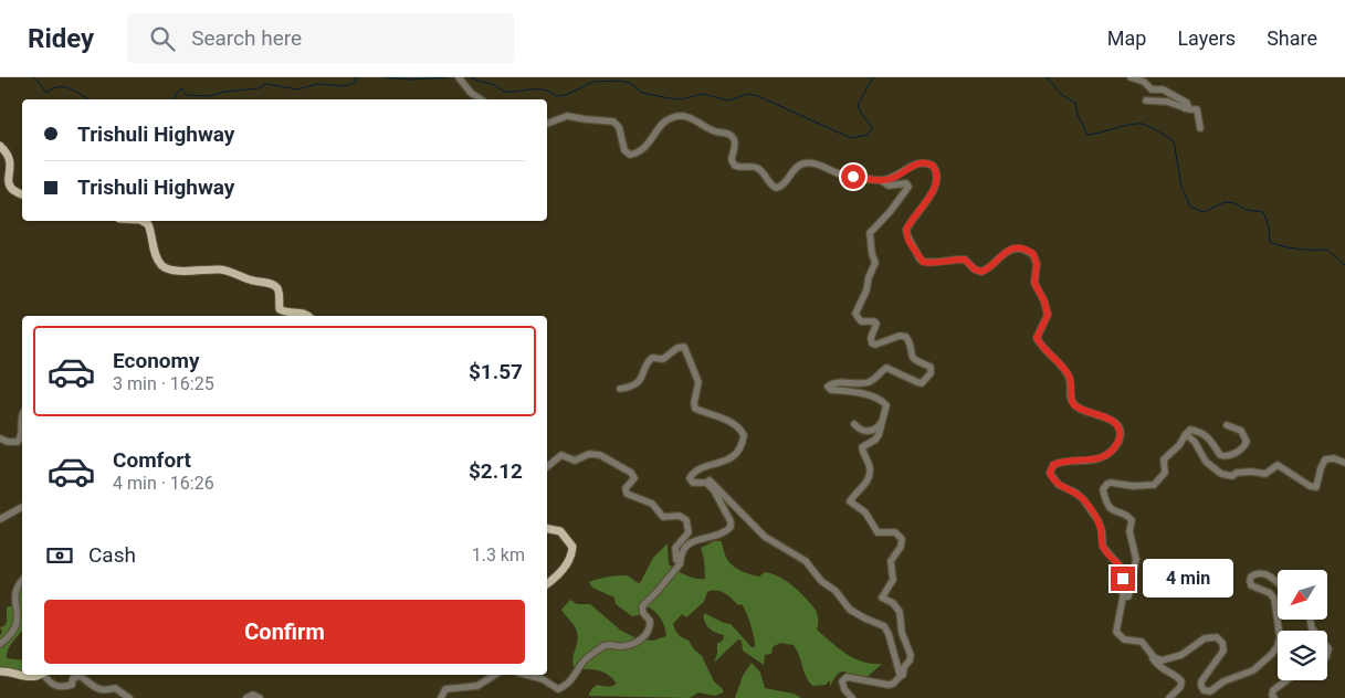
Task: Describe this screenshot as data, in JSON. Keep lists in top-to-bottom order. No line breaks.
{"north":"bottom left","page":{"header":"Ridey","search":"Search here","nav":["Map","Layers","Share"],"banner":["Trishuli Highway","Trishuli Highway"],"list":[{"name":"Economy","note":"3 min · 16:25","value":"$1.57"},{"name":"Comfort","note":"4 min · 16:26","value":"$2.12"}],"pay":["Cash","1.3 km"],"bubble":"4 min","buttons":"Confirm"}}
